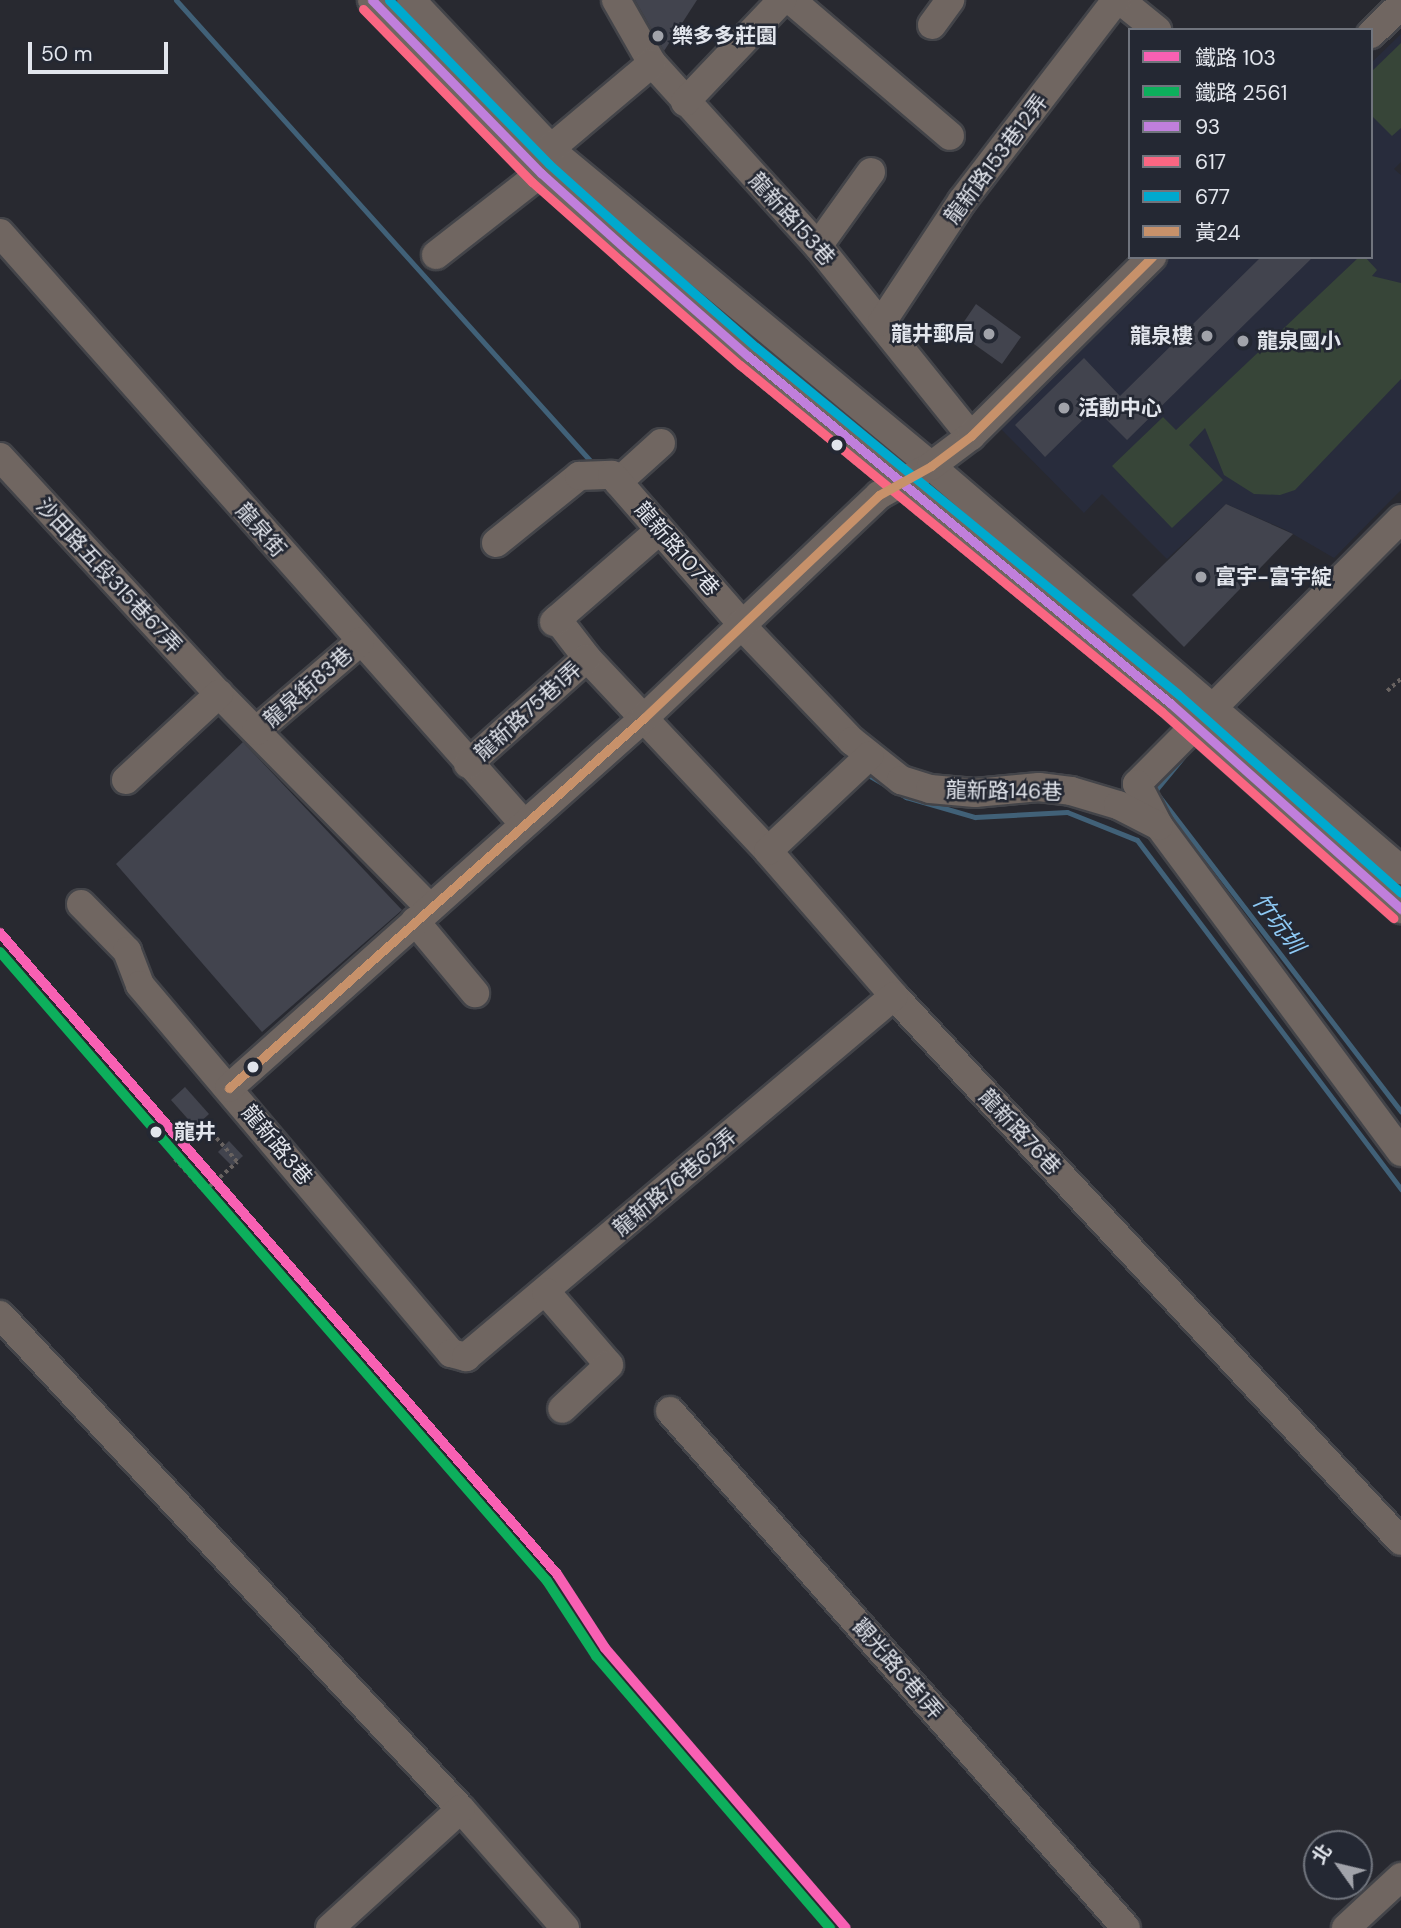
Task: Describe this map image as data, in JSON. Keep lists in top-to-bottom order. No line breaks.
{"streets":{"street":["龍新路153巷12弄","龍新路153巷","龍泉街","龍新路107巷","沙田路五段315巷67弄","龍泉街83巷","龍新路75巷1弄","龍新路146巷","龍新路76巷","龍新路3巷","龍新路76巷62弄","觀光路6巷1弄"]},"crossings":[["龍新路153巷12弄","龍新路153巷"],["龍泉街","龍泉街83巷"],["龍泉街","龍新路75巷1弄"],["龍新路107巷","龍新路146巷"],["龍新路107巷","龍新路76巷"],["沙田路五段315巷67弄","龍泉街83巷"],["龍新路75巷1弄","龍新路76巷"],["龍新路76巷","龍新路76巷62弄"],["龍新路3巷","龍新路76巷62弄"]],"water":["竹坑圳"],"places":["樂多多莊園","龍井郵局","龍泉樓","龍泉國小","活動中心","富宇-富宇綻","龍井"],"lines":["transit line 93","transit line 677","transit line 617","transit line 黃24","rail line 103","rail line 2561"],"legend":["鐵路 103","鐵路 2561","93","617","677","黃24"],"scale_bar":"50 m","north":"top left"}
